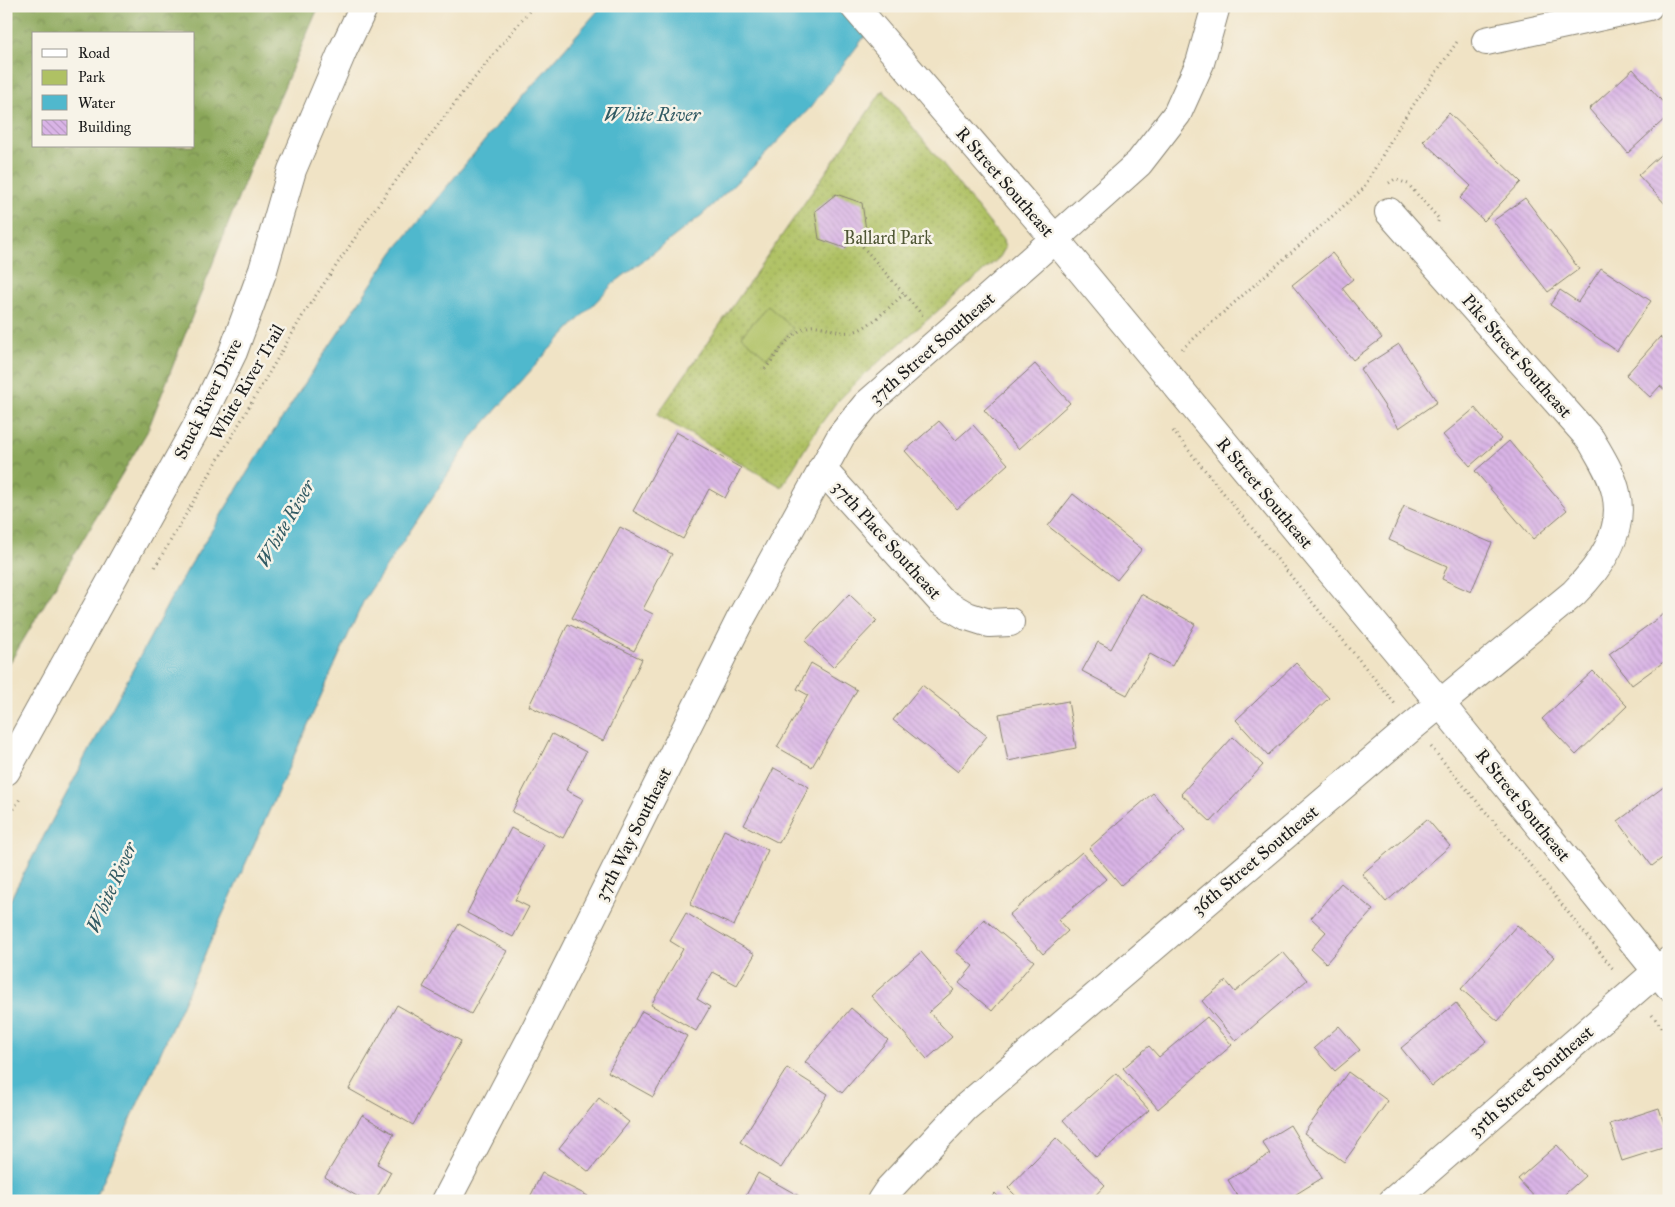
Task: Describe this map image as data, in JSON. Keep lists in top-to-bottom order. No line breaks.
{"streets":{"street":["R Street Southeast","37th Street Southeast","Pike Street Southeast","Stuck River Drive","37th Place Southeast","37th Way Southeast","36th Street Southeast","35th Street Southeast"],"path":["White River Trail"]},"crossings":[["R Street Southeast","37th Street Southeast"],["R Street Southeast","36th Street Southeast"],["R Street Southeast","35th Street Southeast"],["37th Street Southeast","37th Place Southeast"],["37th Street Southeast","37th Way Southeast"],["Pike Street Southeast","36th Street Southeast"],["37th Place Southeast","37th Way Southeast"]],"water":["White River"],"parks":["Ballard Park"],"legend":["Road","Park","Water","Building"]}
